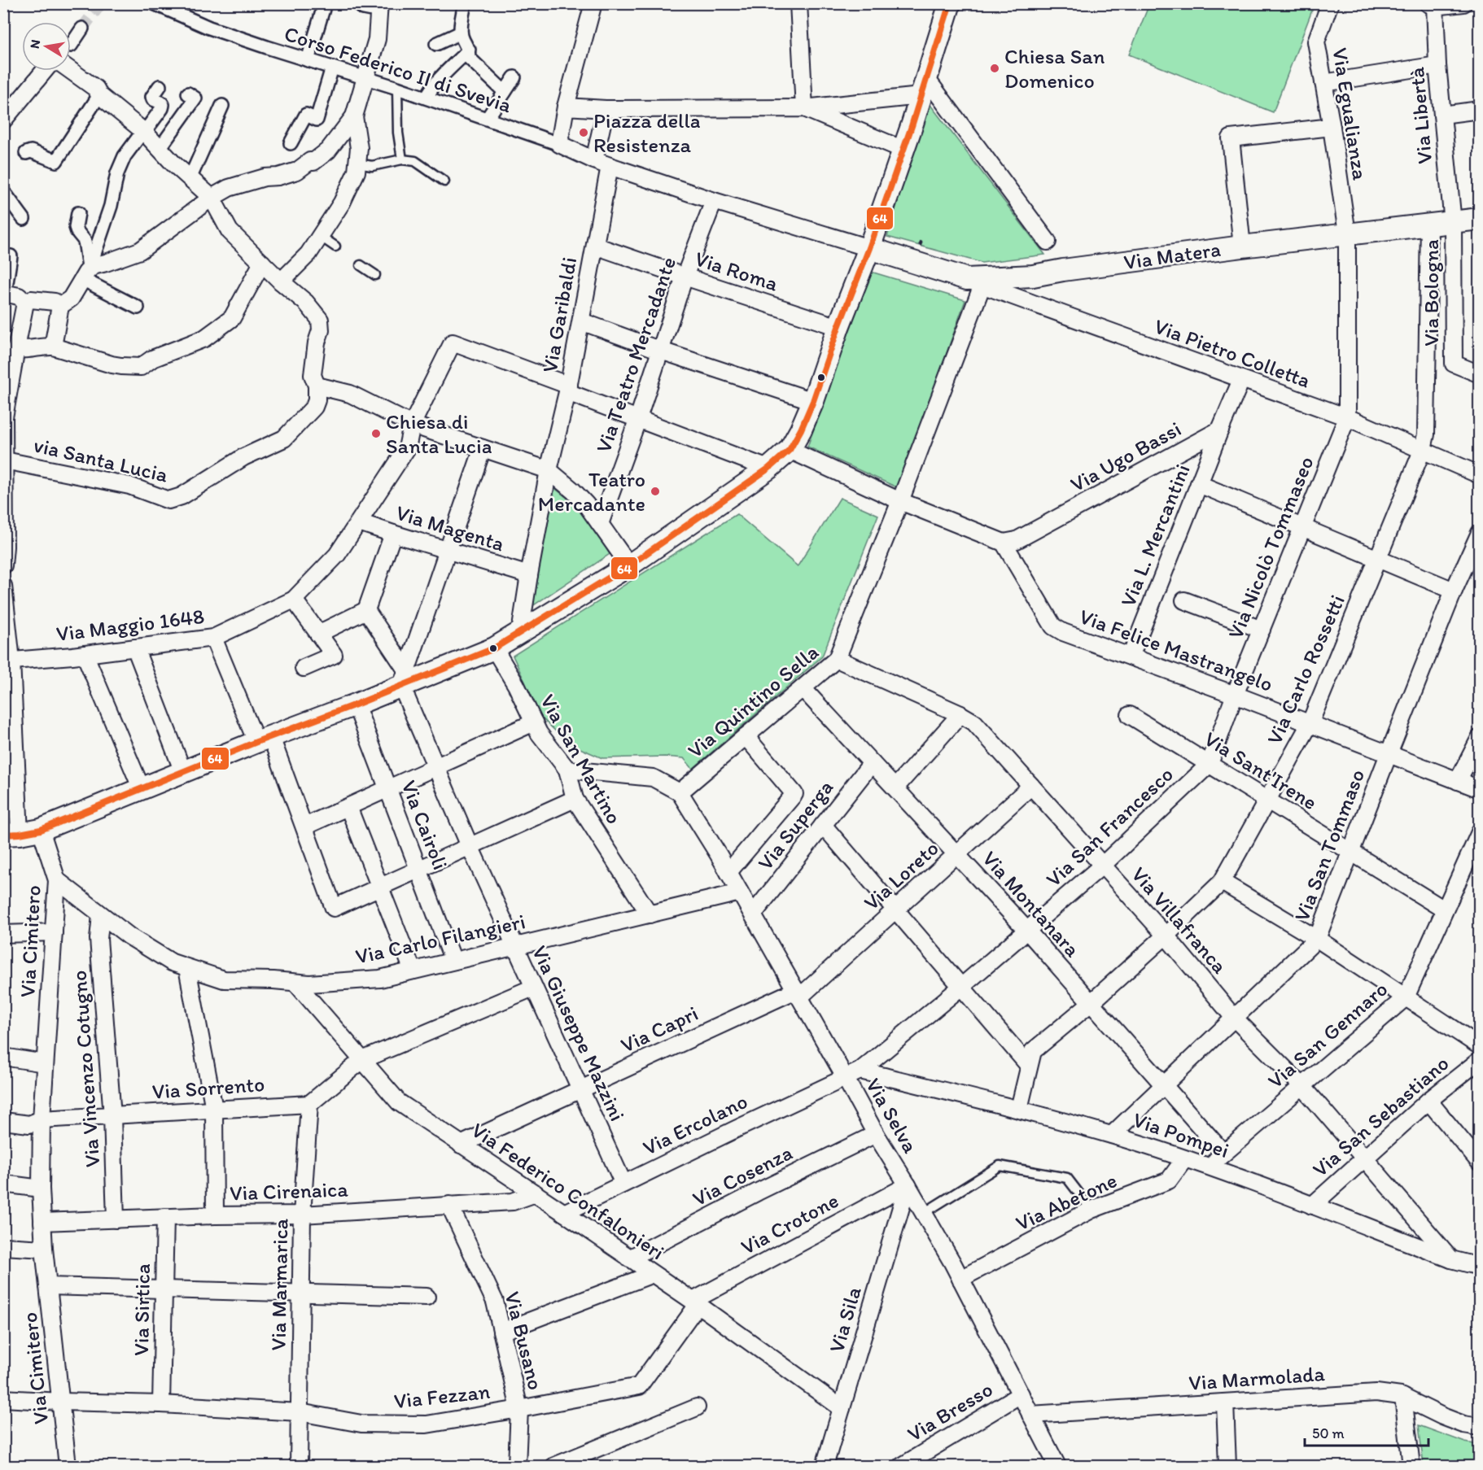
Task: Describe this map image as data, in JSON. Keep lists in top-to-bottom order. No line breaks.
{"streets":{"street":["Corso Federico II di Svevia","Via Egualianza","Via Libertà","Via Matera","Via Roma","Via Bologna","Via Garibaldi","Via Pietro Colletta","Via Teatro Mercadante","Via Ugo Bassi","via Santa Lucia","Via Magenta","Via L. Mercantini","Via Nicolò Tommaseo","Via Maggio 1648","Via Felice Mastrangelo","Via Carlo Rossetti","Via Quintino Sella","Via San Martino","Via Sant'Irene","Via Cairoli","Via Superga","Via San Francesco","Via San Tommaso","Via Loreto","Via Montanara","Via Villafranca","Via Carlo Filangieri","Via Cimitero","Via Capri","Via Giuseppe Mazzini","Via San Gennaro","Via Vincenzo Cotugno","Via Sorrento","Via Selva","Via San Sebastiano","Via Ercolano","Via Pompei","Via Cosenza","Via Cirenaica","Via Federico Confalonieri","Via Abetone","Via Crotone","Via Marmarica","Via Sirtica","Via Sila","Via Busano","Via Marmolada","Via Fezzan","Via Bresso"]},"crossings":[["Via Egualianza","Via Matera"],["Via Egualianza","Via Pietro Colletta"],["Via Egualianza","Via Nicolò Tommaseo"],["Via Libertà","Via Matera"],["Via Libertà","Via Bologna"],["Via Matera","Via Bologna"],["Via Matera","Via Pietro Colletta"],["Via Matera","Via Carlo Rossetti"],["Via Matera","Via Quintino Sella"],["Via Roma","Via Garibaldi"],["Via Roma","Via Teatro Mercadante"],["Via Garibaldi","Via Magenta"],["Via Garibaldi","Via Maggio 1648"],["Via Pietro Colletta","Via Nicolò Tommaseo"],["Via Pietro Colletta","Via Carlo Rossetti"],["Via Pietro Colletta","Via Quintino Sella"],["Via Ugo Bassi","Via L. Mercantini"],["Via Ugo Bassi","Via Felice Mastrangelo"],["Via Magenta","Via Maggio 1648"],["Via L. Mercantini","Via Felice Mastrangelo"],["Via Nicolò Tommaseo","Via Felice Mastrangelo"],["Via Nicolò Tommaseo","Via San Francesco"],["Via Felice Mastrangelo","Via Carlo Rossetti"],["Via Felice Mastrangelo","Via San Francesco"],["Via Felice Mastrangelo","Via San Tommaso"],["Via Carlo Rossetti","Via Sant'Irene"],["Via Carlo Rossetti","Via Montanara"],["Via Carlo Rossetti","Via Villafranca"],["Via Carlo Rossetti","Via Pompei"],["Via Quintino Sella","Via Montanara"],["Via Quintino Sella","Via Villafranca"],["Via Quintino Sella","Via Selva"],["Via San Martino","Via Carlo Filangieri"],["Via Sant'Irene","Via San Francesco"],["Via Sant'Irene","Via San Tommaso"],["Via Sant'Irene","Via San Gennaro"],["Via Cairoli","Via Carlo Filangieri"],["Via Superga","Via Montanara"],["Via Superga","Via Selva"],["Via San Francesco","Via Montanara"],["Via San Francesco","Via Villafranca"],["Via San Francesco","Via Selva"],["Via San Francesco","Via Ercolano"],["Via San Francesco","Via Pompei"],["Via San Tommaso","Via Montanara"],["Via San Tommaso","Via Villafranca"],["Via San Tommaso","Via Pompei"],["Via Loreto","Via Montanara"],["Via Loreto","Via Villafranca"],["Via Loreto","Via Capri"],["Via Loreto","Via Selva"],["Via Montanara","Via San Gennaro"],["Via Villafranca","Via San Gennaro"],["Via Villafranca","Via San Sebastiano"],["Via Villafranca","Via Pompei"],["Via Carlo Filangieri","Via Cimitero"],["Via Carlo Filangieri","Via Giuseppe Mazzini"],["Via Carlo Filangieri","Via Vincenzo Cotugno"],["Via Carlo Filangieri","Via Selva"],["Via Carlo Filangieri","Via Federico Confalonieri"],["Via Cimitero","Via Sorrento"],["Via Cimitero","Via Cirenaica"],["Via Cimitero","Via Fezzan"],["Via Capri","Via Giuseppe Mazzini"],["Via Capri","Via Selva"],["Via Capri","Via Federico Confalonieri"],["Via Giuseppe Mazzini","Via Ercolano"],["Via San Gennaro","Via Pompei"],["Via Vincenzo Cotugno","Via Sorrento"],["Via Vincenzo Cotugno","Via Cirenaica"],["Via Sorrento","Via Marmarica"],["Via Selva","Via Ercolano"],["Via Selva","Via Cosenza"],["Via Selva","Via Abetone"],["Via Selva","Via Crotone"],["Via Selva","Via Sila"],["Via Selva","Via Marmolada"],["Via Selva","Via Bresso"],["Via San Sebastiano","Via Pompei"],["Via Ercolano","Via Federico Confalonieri"],["Via Pompei","Via Abetone"],["Via Cosenza","Via Federico Confalonieri"],["Via Cirenaica","Via Federico Confalonieri"],["Via Cirenaica","Via Marmarica"],["Via Cirenaica","Via Sirtica"],["Via Cirenaica","Via Busano"],["Via Federico Confalonieri","Via Crotone"],["Via Federico Confalonieri","Via Sila"],["Via Federico Confalonieri","Via Fezzan"],["Via Crotone","Via Sila"],["Via Crotone","Via Fezzan"],["Via Marmarica","Via Fezzan"],["Via Sirtica","Via Fezzan"],["Via Busano","Via Fezzan"]],"places":["Chiesa San Domenico","Piazza della Resistenza","Chiesa di Santa Lucia","Teatro Mercadante"],"lines":["transit line 64"],"scale_bar":"50 m","north":"left"}
